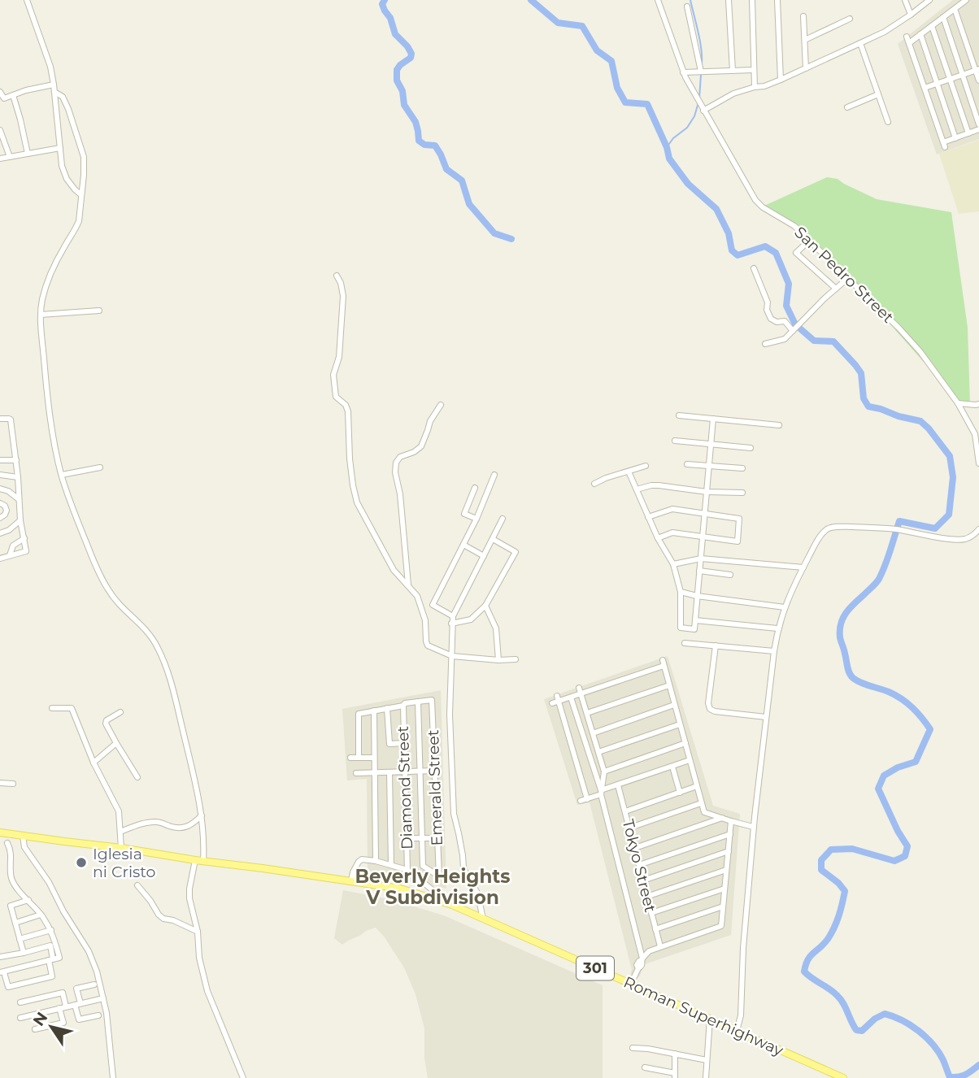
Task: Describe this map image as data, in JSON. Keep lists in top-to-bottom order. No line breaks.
{"streets":{"main road":["301","Roman Superhighway"],"street":["San Pedro Street","Diamond Street","Emerald Street","Tokyo Street"]},"districts":["Beverly Heights V Subdivision"],"places":["Iglesia ni Cristo"],"north":"top left"}
